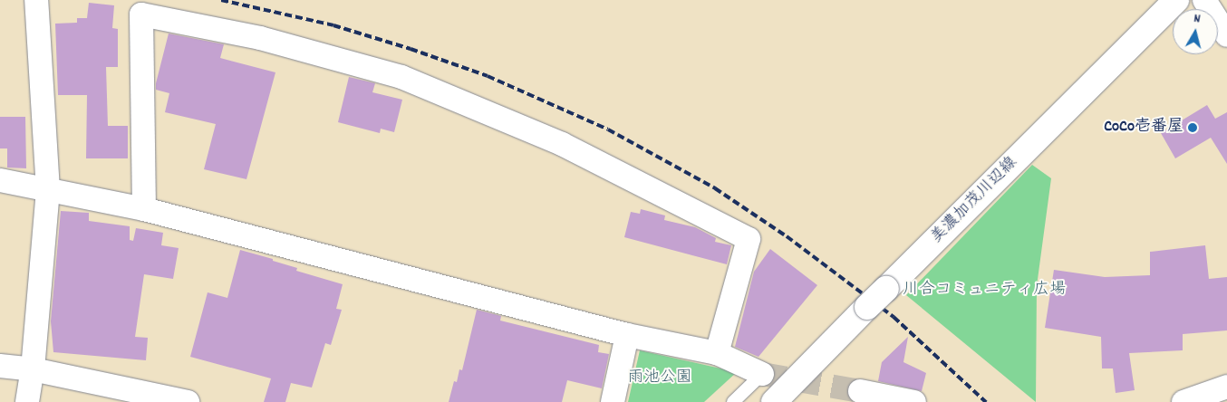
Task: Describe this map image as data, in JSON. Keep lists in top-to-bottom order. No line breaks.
{"streets":{"main road":["美濃加茂川辺線"]},"parks":["川合コミュニティ広場","雨池公園"],"places":["CoCo壱番屋"],"north":"top"}
